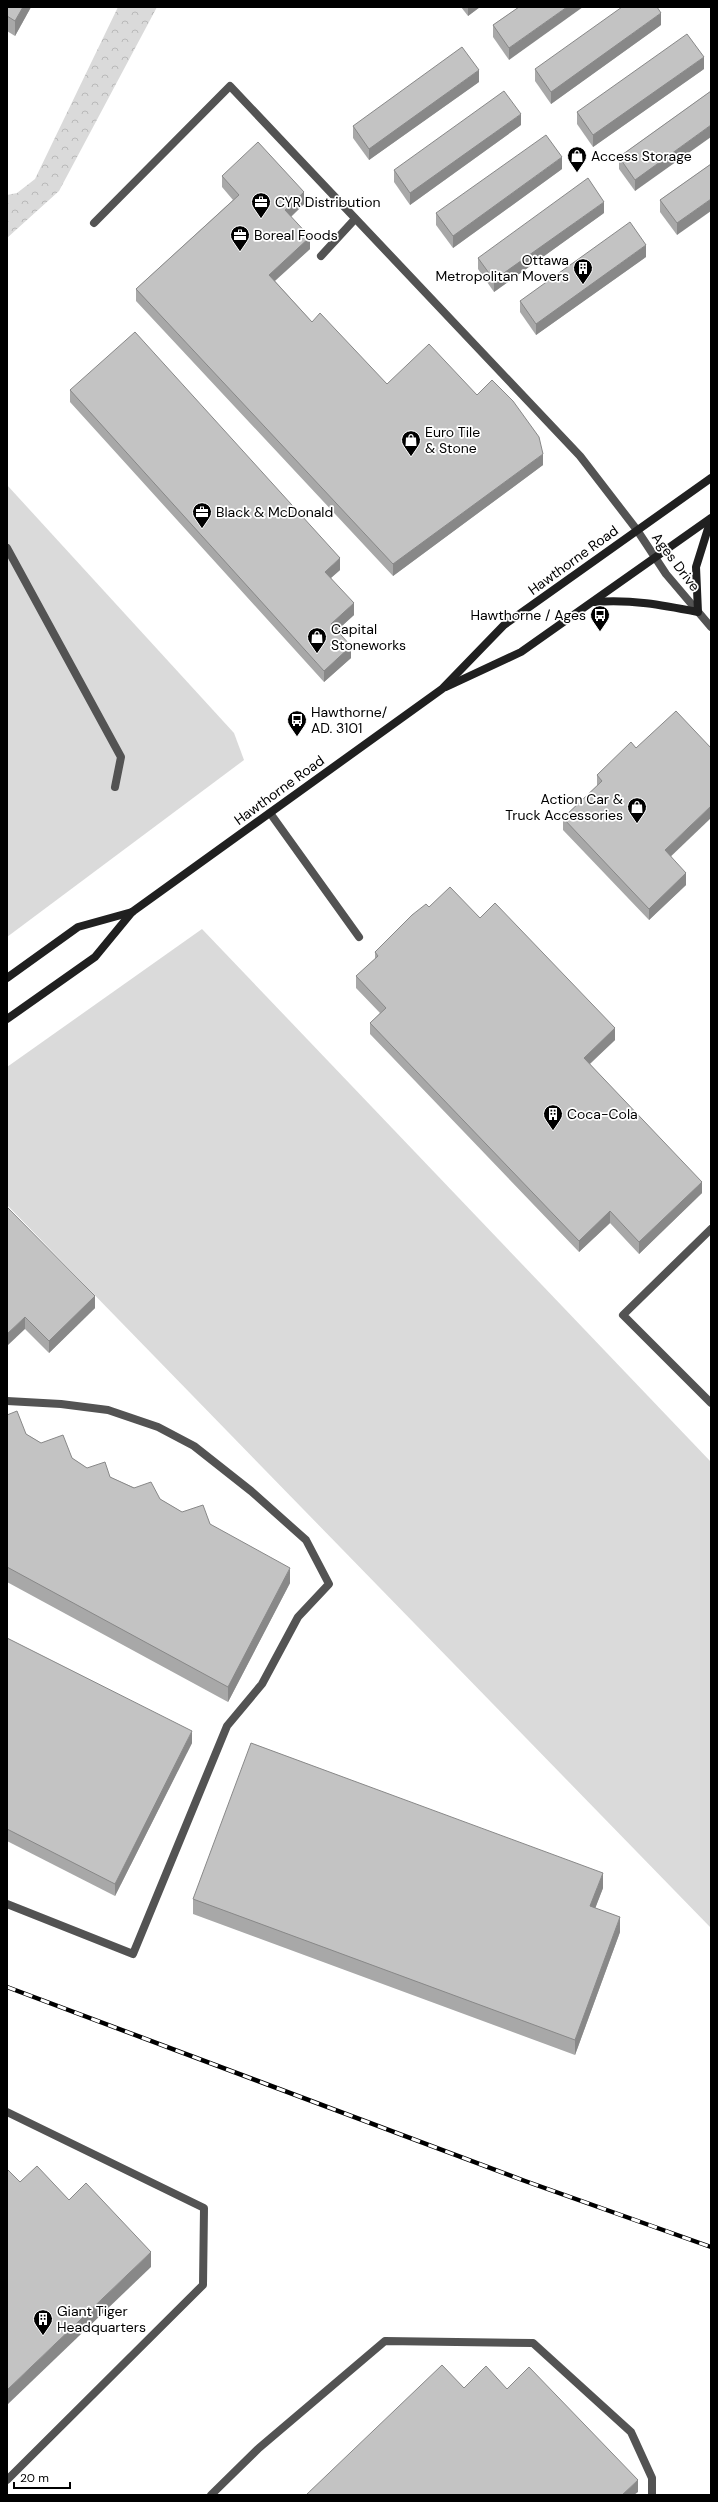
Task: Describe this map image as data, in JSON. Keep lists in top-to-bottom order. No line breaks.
{"streets":{"main road":["Hawthorne Road"],"street":["Ages Drive"]},"crossings":[["Hawthorne Road","Ages Drive"]],"places":{"shop":["Access Storage","Euro Tile & Stone","Capital Stoneworks","Action Car & Truck Accessories"],"office":["CYR Distribution","Boreal Foods","Black & McDonald"],"building":["Ottawa Metropolitan Movers","Coca-Cola","Giant Tiger Headquarters"],"bus stop":["Hawthorne / Ages","Hawthorne/ AD. 3101"]},"scale_bar":"20 m"}
